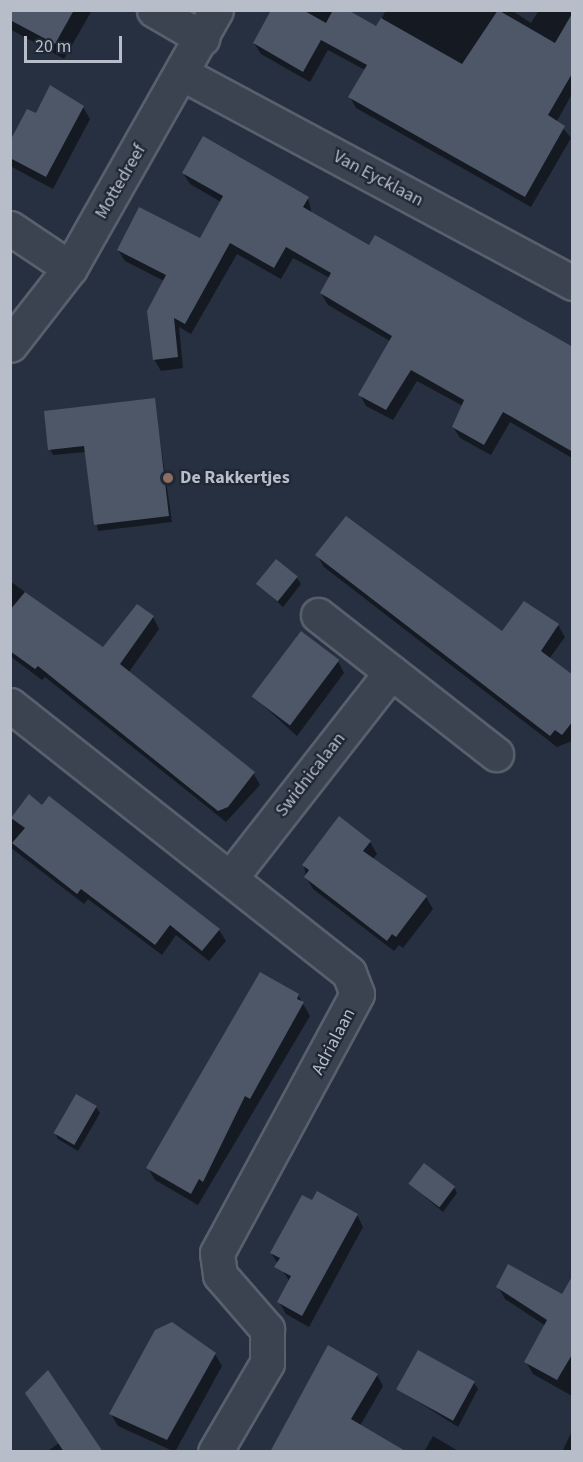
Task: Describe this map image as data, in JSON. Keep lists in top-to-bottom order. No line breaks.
{"streets":{"street":["Van Eycklaan","Mottedreef","Swidnicalaan","Adrialaan"]},"crossings":[["Van Eycklaan","Mottedreef"],["Swidnicalaan","Adrialaan"]],"places":["De Rakkertjes"],"scale_bar":"20 m"}
